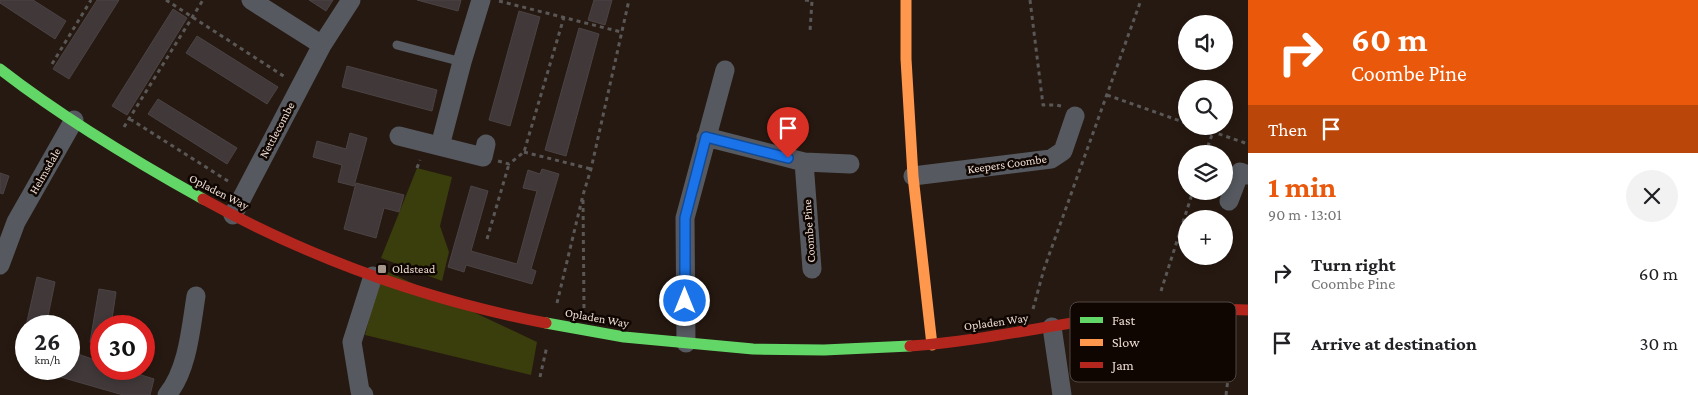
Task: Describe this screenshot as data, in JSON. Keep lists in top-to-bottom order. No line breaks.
{"streets":{"street":["Nettlecombe","Keepers Coombe","Helmsdale","Opladen Way","Coombe Pine"]},"crossings":[["Nettlecombe","Opladen Way"],["Helmsdale","Opladen Way"]],"places":{"transit":["Oldstead"]},"legend":["Fast","Slow","Jam"],"page":{"turn":["60 m","Coombe Pine"],"map_buttons":"+","then":"Then","heading":["1 min","90 m · 13:01"],"list":[{"name":"Turn right","note":"Coombe Pine","value":"60 m"},{"name":"Arrive at destination","value":"30 m"}],"speed":"26 km/h","limit":"30"}}
